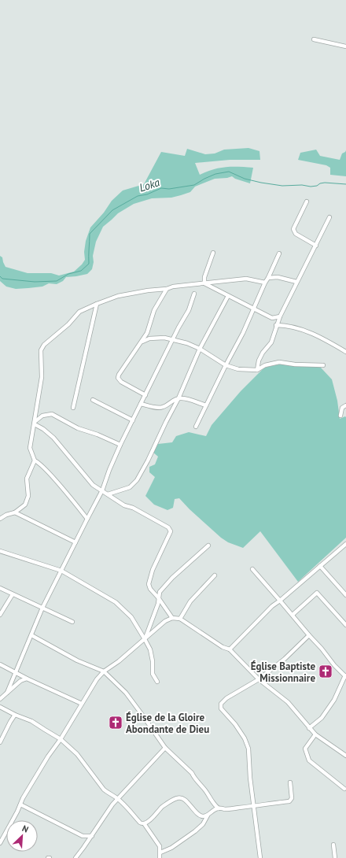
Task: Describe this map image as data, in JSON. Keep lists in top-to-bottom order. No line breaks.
{"water":["Loka"],"places":{"church":["Église Baptiste Missionnaire","Église de la Gloire Abondante de Dieu"]},"north":"top right"}
